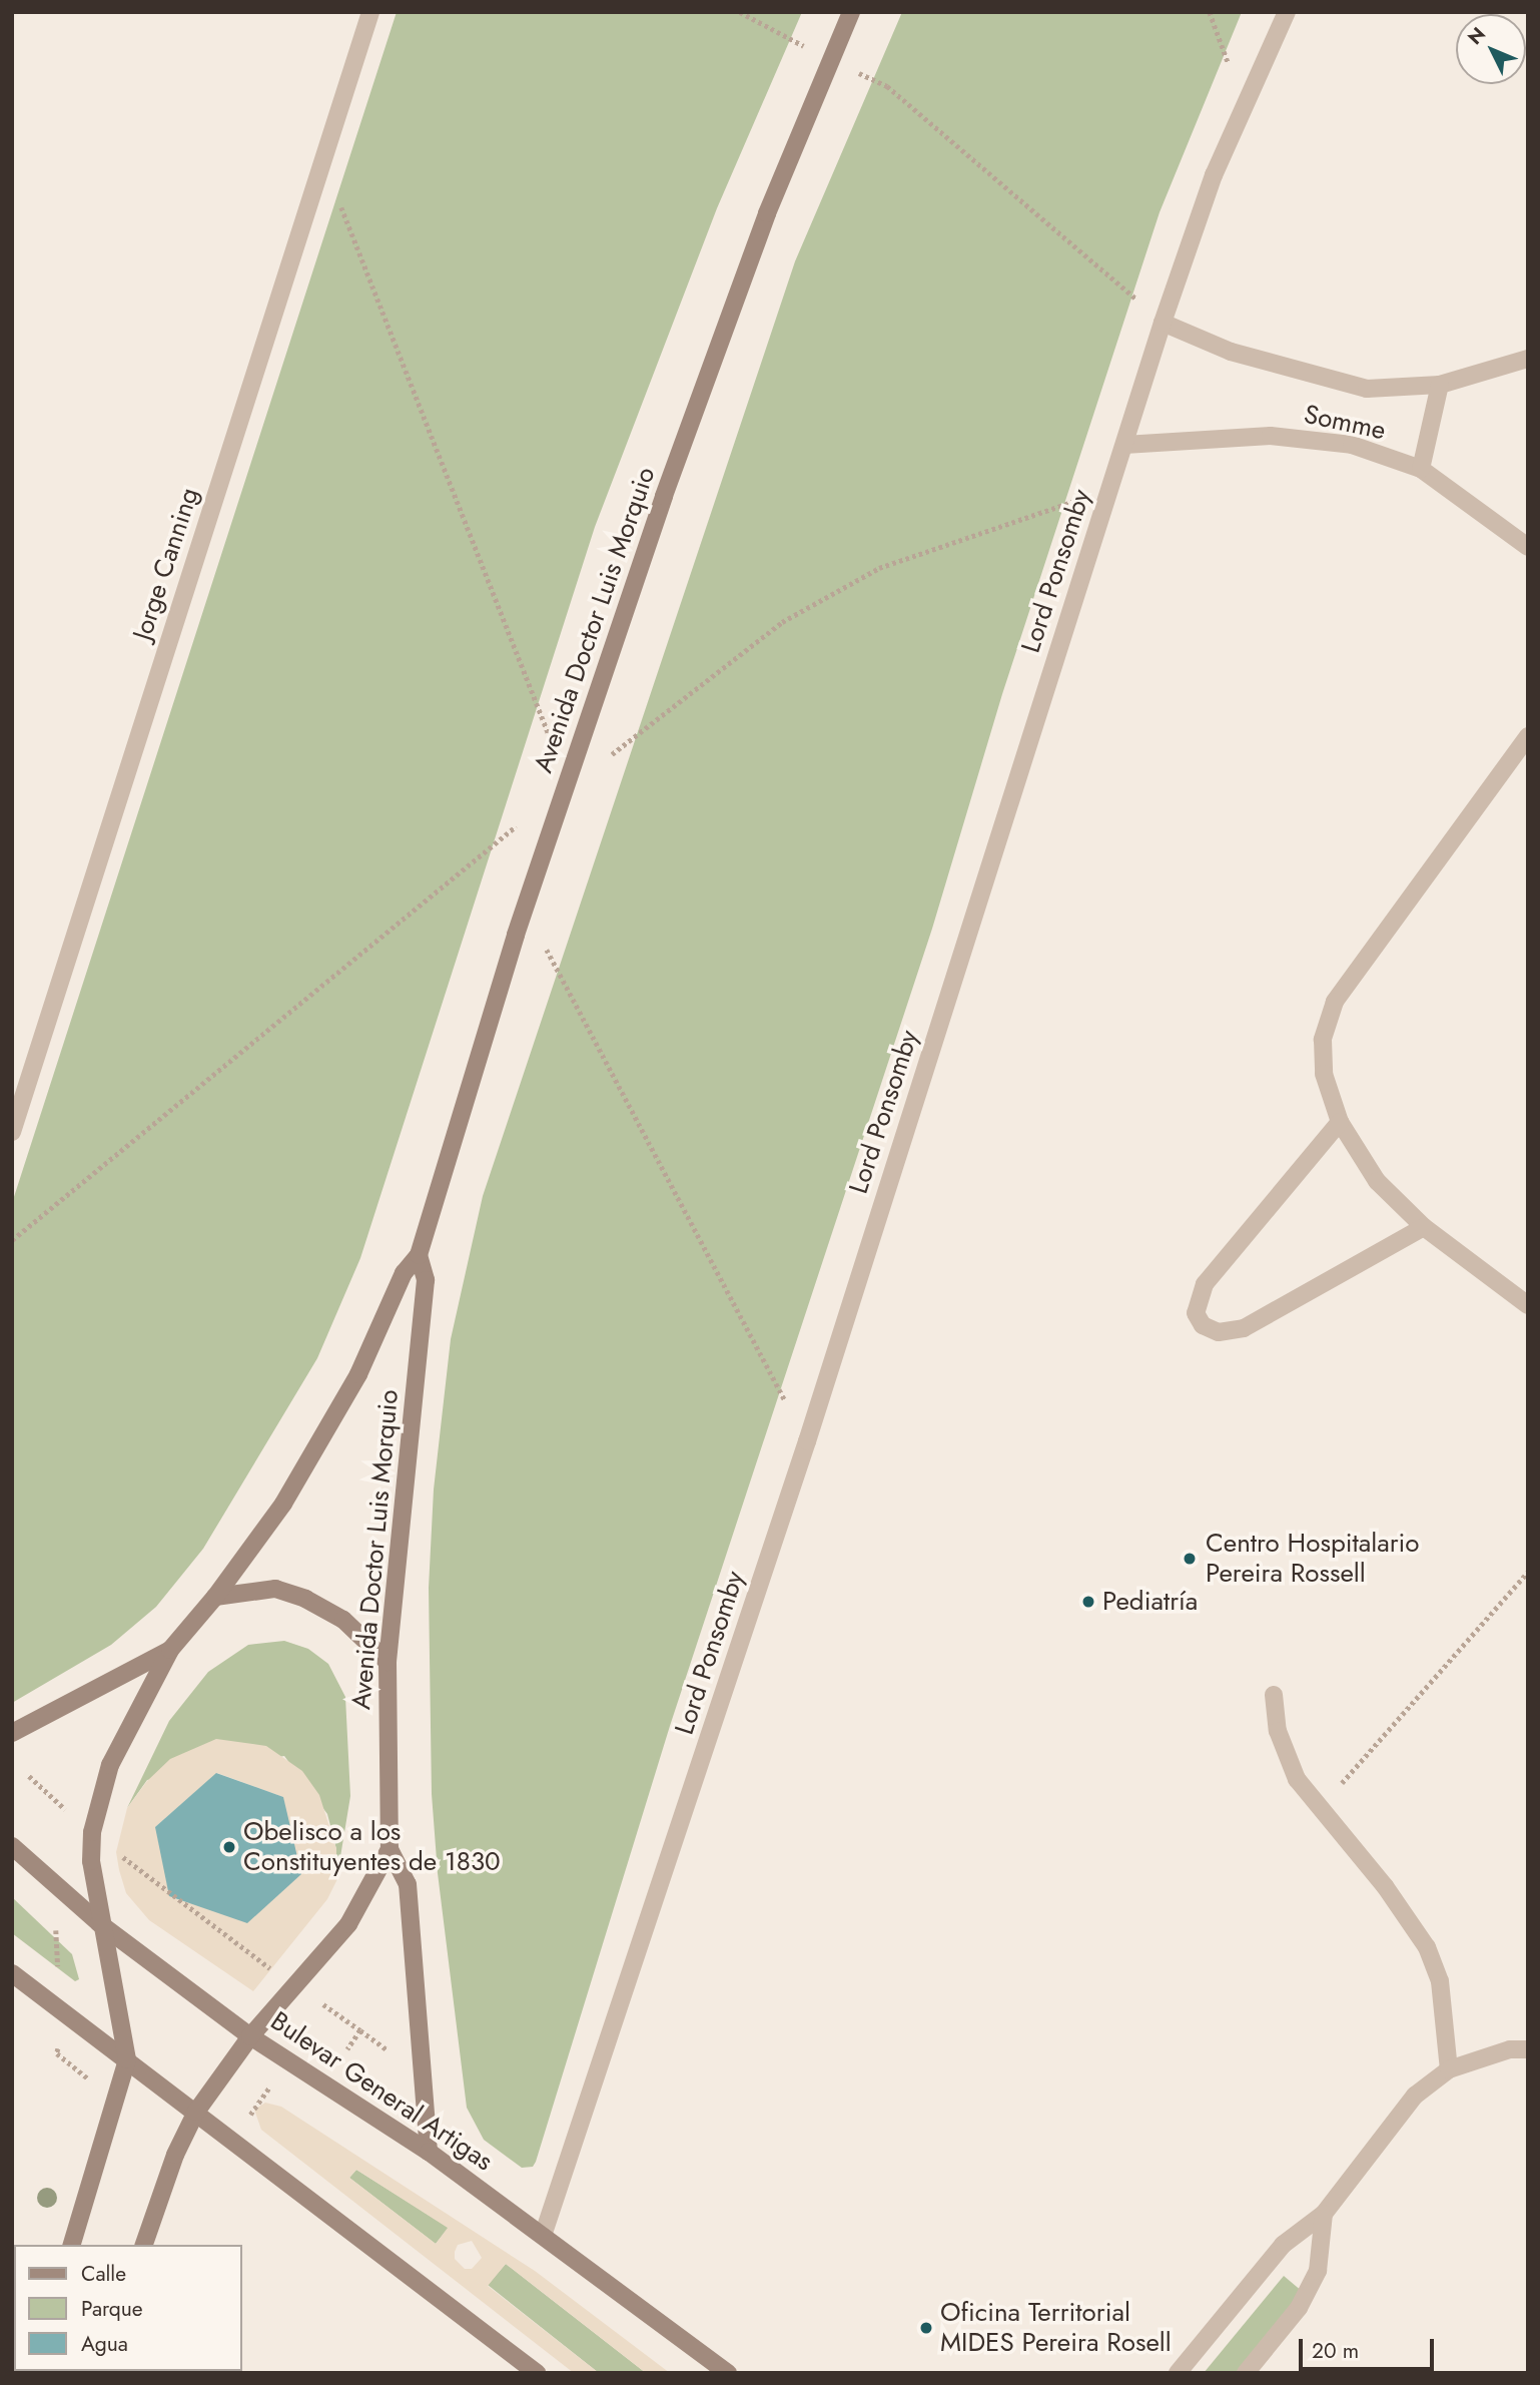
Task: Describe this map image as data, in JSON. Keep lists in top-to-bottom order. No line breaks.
{"streets":{"street":["Somme","Jorge Canning","Lord Ponsomby","Avenida Doctor Luis Morquio","Bulevar General Artigas"]},"crossings":[["Somme","Lord Ponsomby"],["Lord Ponsomby","Bulevar General Artigas"],["Avenida Doctor Luis Morquio","Bulevar General Artigas"]],"places":["Centro Hospitalario Pereira Rossell","Pediatría","Obelisco a los Constituyentes de 1830","Oficina Territorial MIDES Pereira Rosell"],"legend":["Calle","Parque","Agua"],"scale_bar":"20 m","north":"top left"}
